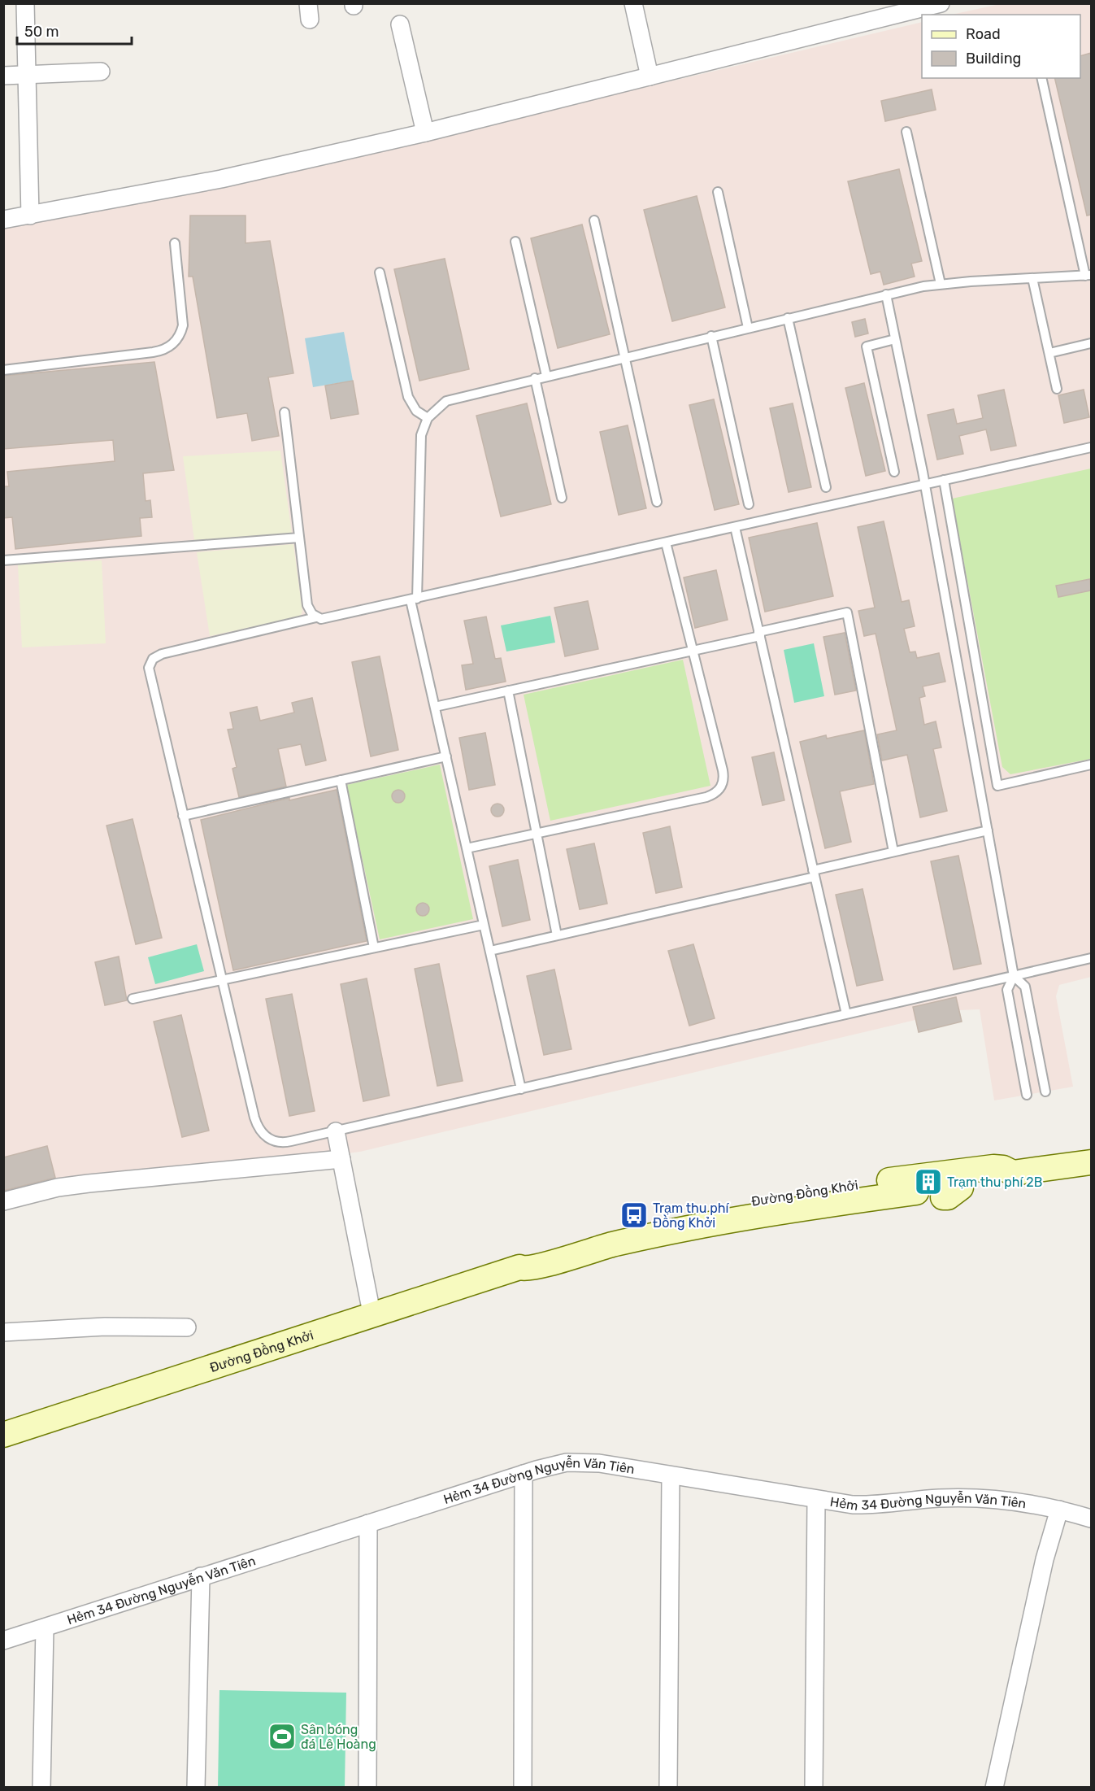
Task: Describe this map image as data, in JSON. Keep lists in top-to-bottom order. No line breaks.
{"streets":{"main road":["Đường Đồng Khởi"],"street":["Hẻm 34 Đường Nguyễn Văn Tiên"]},"places":{"building":["Trạm thu phí 2B"],"bus stop":["Trạm thu phí Đồng Khởi"],"sports":["Sân bóng đá Lê Hoàng"]},"legend":["Road","Building"],"scale_bar":"50 m"}
